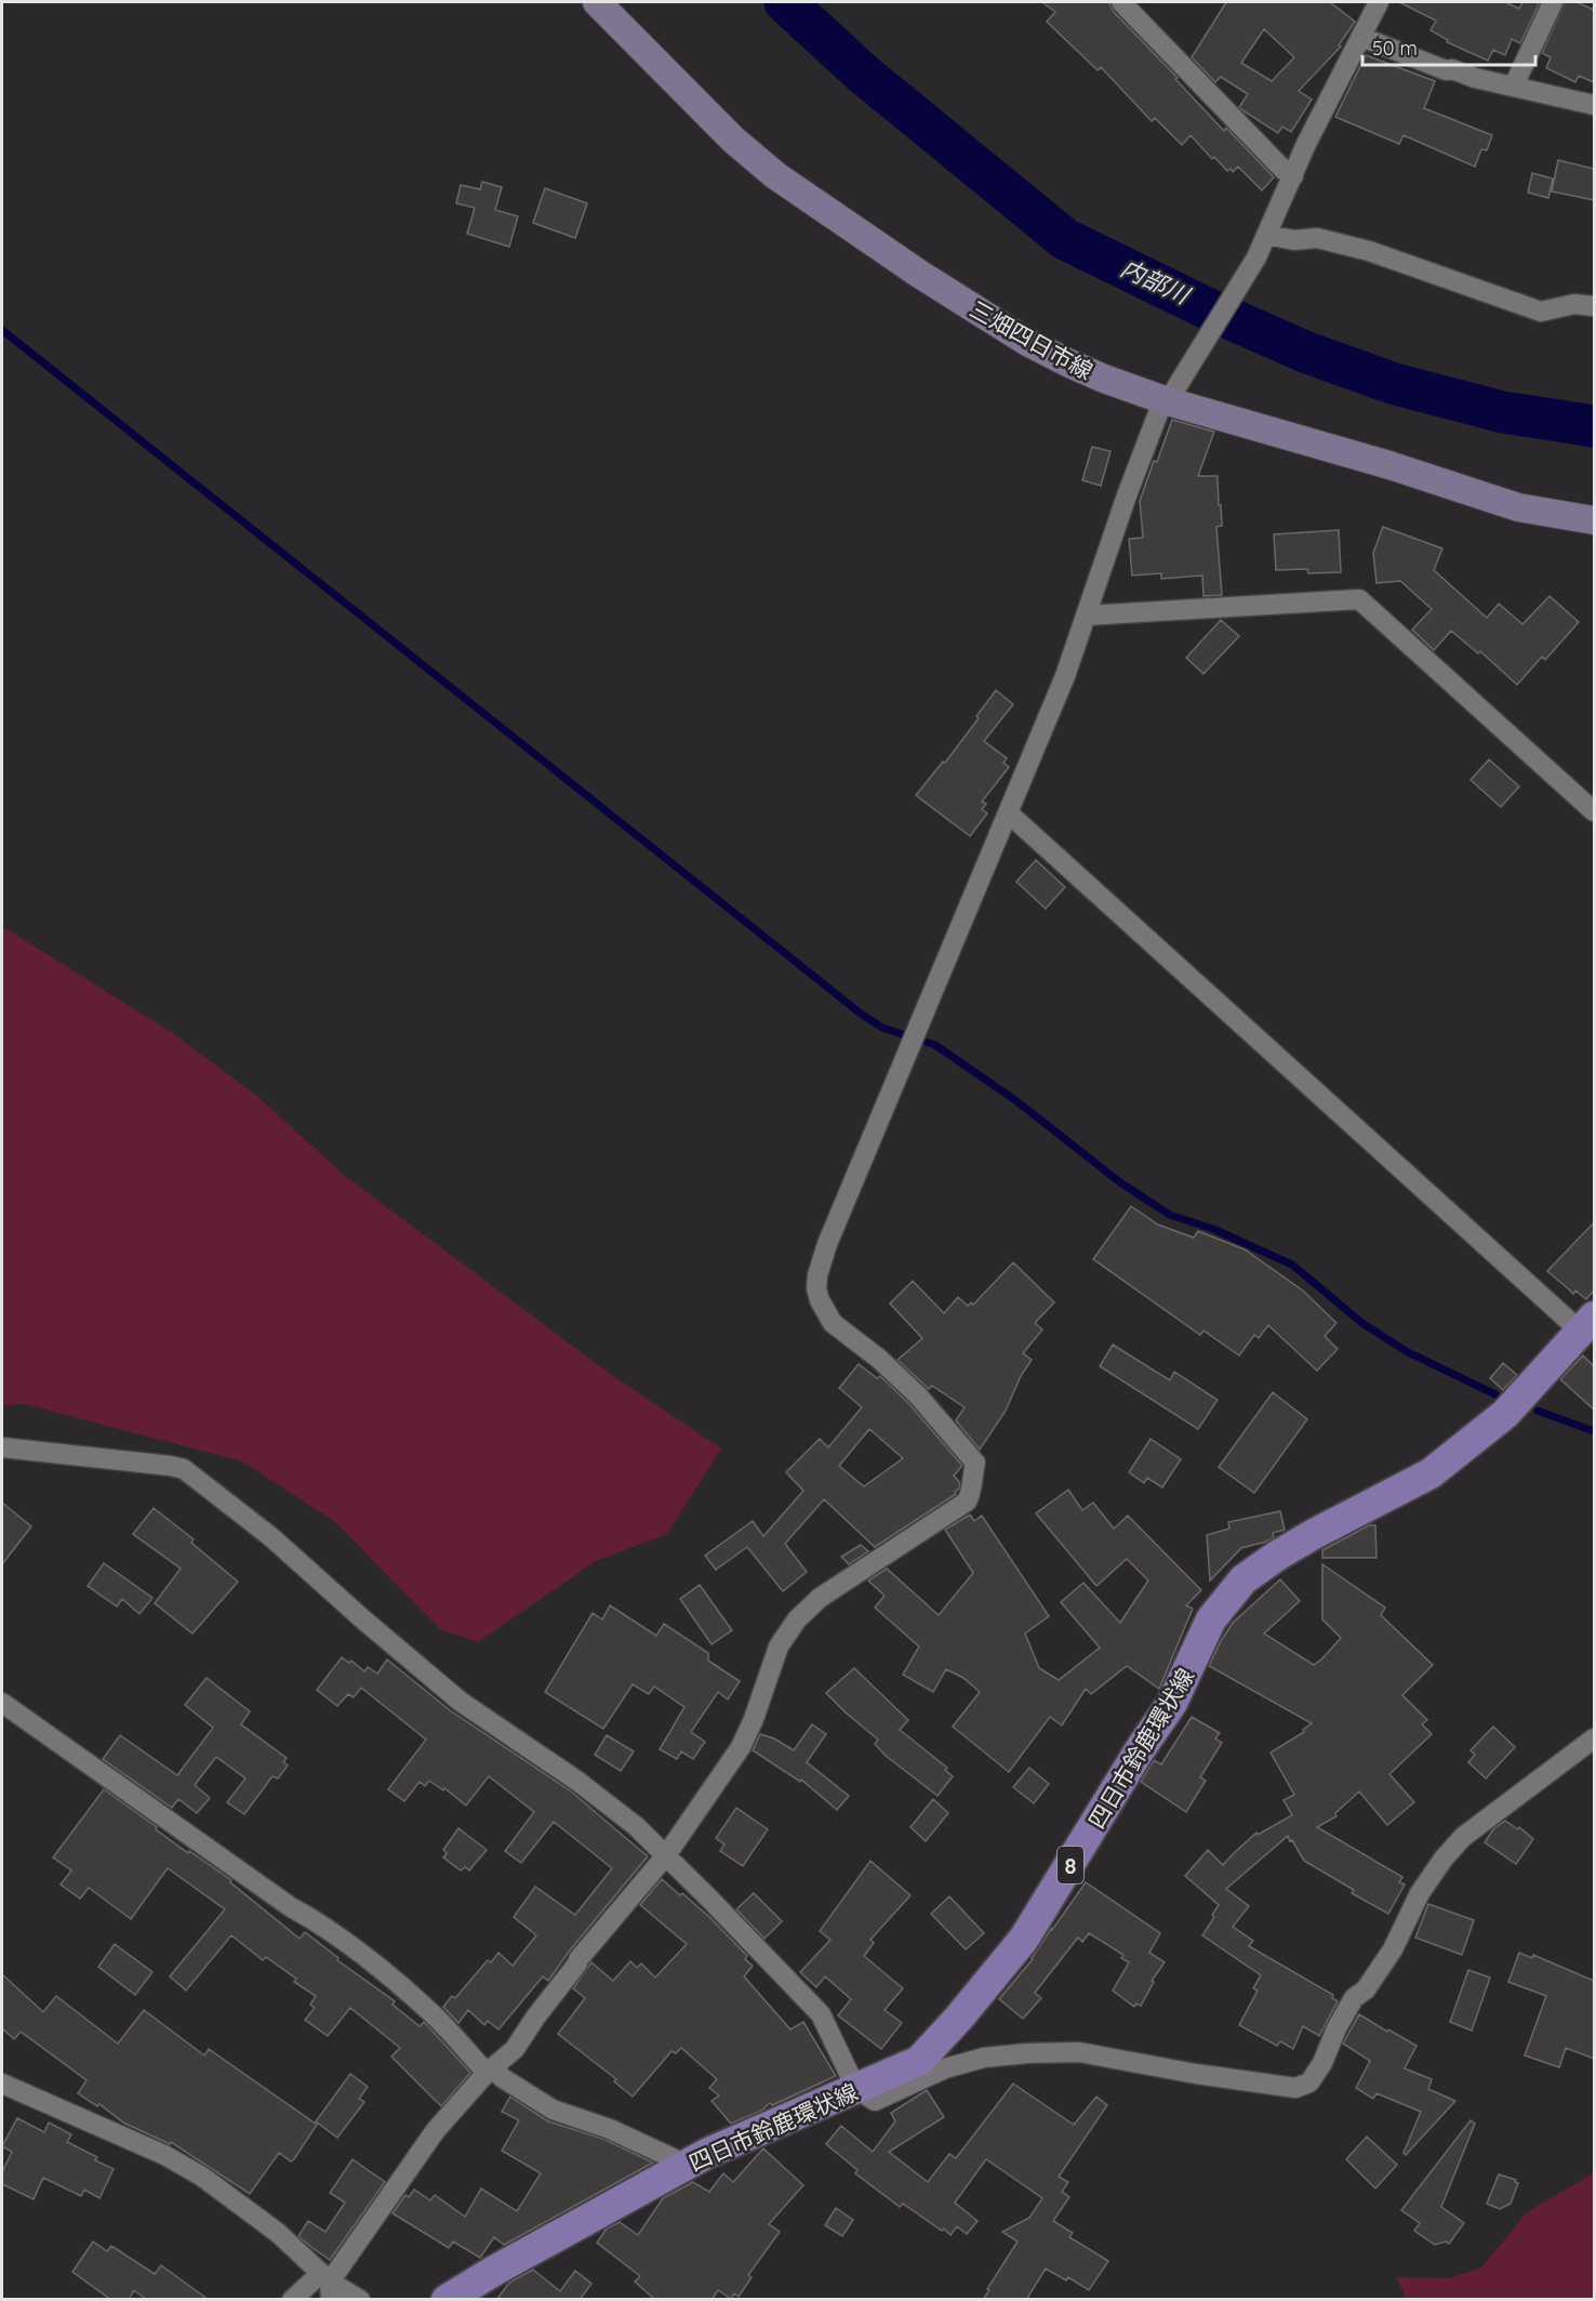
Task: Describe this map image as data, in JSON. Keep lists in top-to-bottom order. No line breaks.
{"streets":{"main road":["三畑四日市線","四日市鈴鹿環状線","8"]},"water":["内部川"],"scale_bar":"50 m"}
